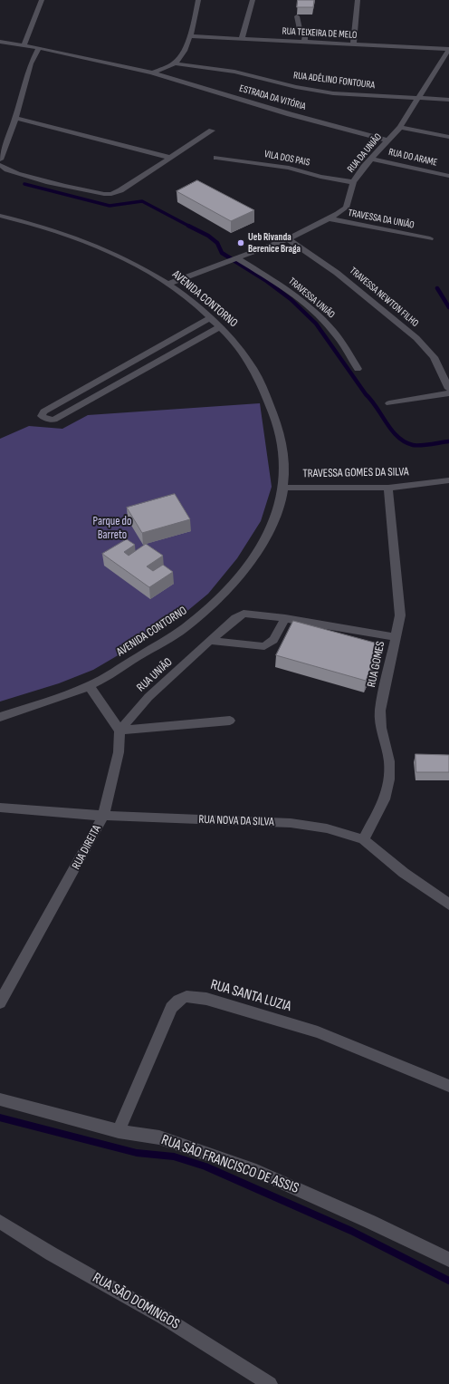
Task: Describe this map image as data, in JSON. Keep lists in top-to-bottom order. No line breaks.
{"streets":{"street":["RUA TEIXEIRA DE MELO","RUA ADÉLINO FONTOURA","ESTRADA DA VITÓRIA","RUA DA UNIÃO","RUA DO ARAME","VILA DOS PAIS","TRAVESSA DA UNIÃO","TRAVESSA NEWTON FILHO","TRAVESSA UNIÃO","AVENIDA CONTORNO","TRAVESSA GOMES DA SILVA","RUA GOMES","RUA UNIÃO","RUA NOVA DA SILVA","RUA DIREITA","RUA SANTA LUZIA","RUA SÃO FRANCISCO DE ASSIS","RUA SÃO DOMINGOS"]},"crossings":[["RUA TEIXEIRA DE MELO","RUA DA UNIÃO"],["RUA ADÉLINO FONTOURA","RUA DA UNIÃO"],["ESTRADA DA VITÓRIA","RUA DA UNIÃO"],["RUA DA UNIÃO","RUA DO ARAME"],["RUA DA UNIÃO","VILA DOS PAIS"],["RUA DA UNIÃO","TRAVESSA DA UNIÃO"],["RUA DA UNIÃO","TRAVESSA NEWTON FILHO"],["RUA DA UNIÃO","TRAVESSA UNIÃO"],["RUA DA UNIÃO","AVENIDA CONTORNO"],["AVENIDA CONTORNO","TRAVESSA GOMES DA SILVA"],["TRAVESSA GOMES DA SILVA","RUA GOMES"],["RUA GOMES","RUA UNIÃO"],["RUA GOMES","RUA NOVA DA SILVA"],["RUA UNIÃO","RUA DIREITA"],["RUA NOVA DA SILVA","RUA DIREITA"],["RUA SANTA LUZIA","RUA SÃO FRANCISCO DE ASSIS"]],"parks":["Parque do Barreto"],"places":["Ueb Rivanda Berenice Braga"]}
